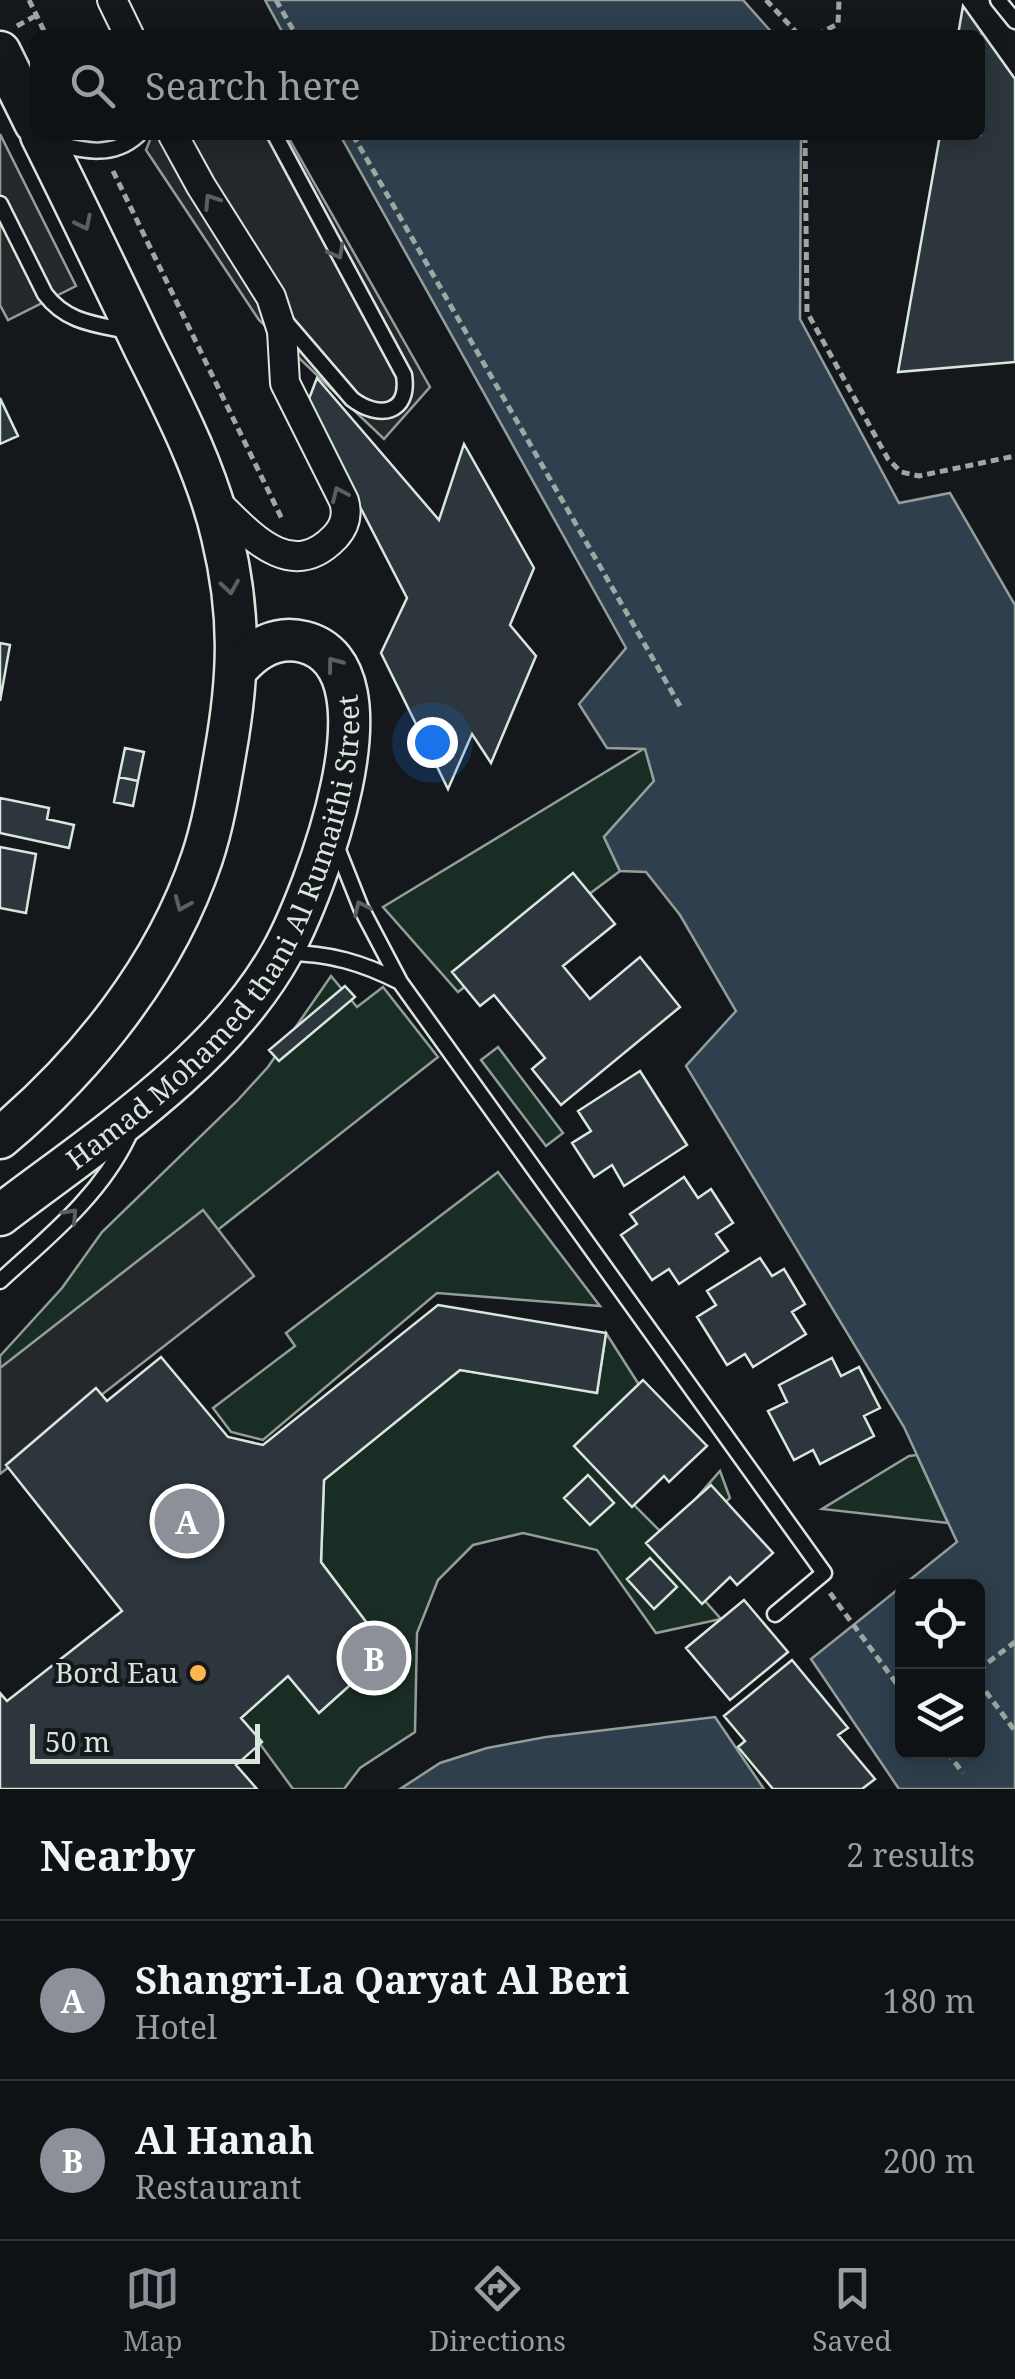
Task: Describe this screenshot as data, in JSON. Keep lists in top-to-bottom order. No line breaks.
{"streets":{"main road":["Hamad Mohamed thani Al Rumaithi Street"]},"places":["Bord Eau"],"scale_bar":"50 m","page":{"search":"Search here","pins":["A","B"],"scale":"50 m","heading":["Nearby","2 results"],"list":[{"mark":"A","name":"Shangri-La Qaryat Al Beri","note":"Hotel","value":"180 m"},{"mark":"B","name":"Al Hanah","note":"Restaurant","value":"200 m"}],"nav":["Map","Directions","Saved"]}}
